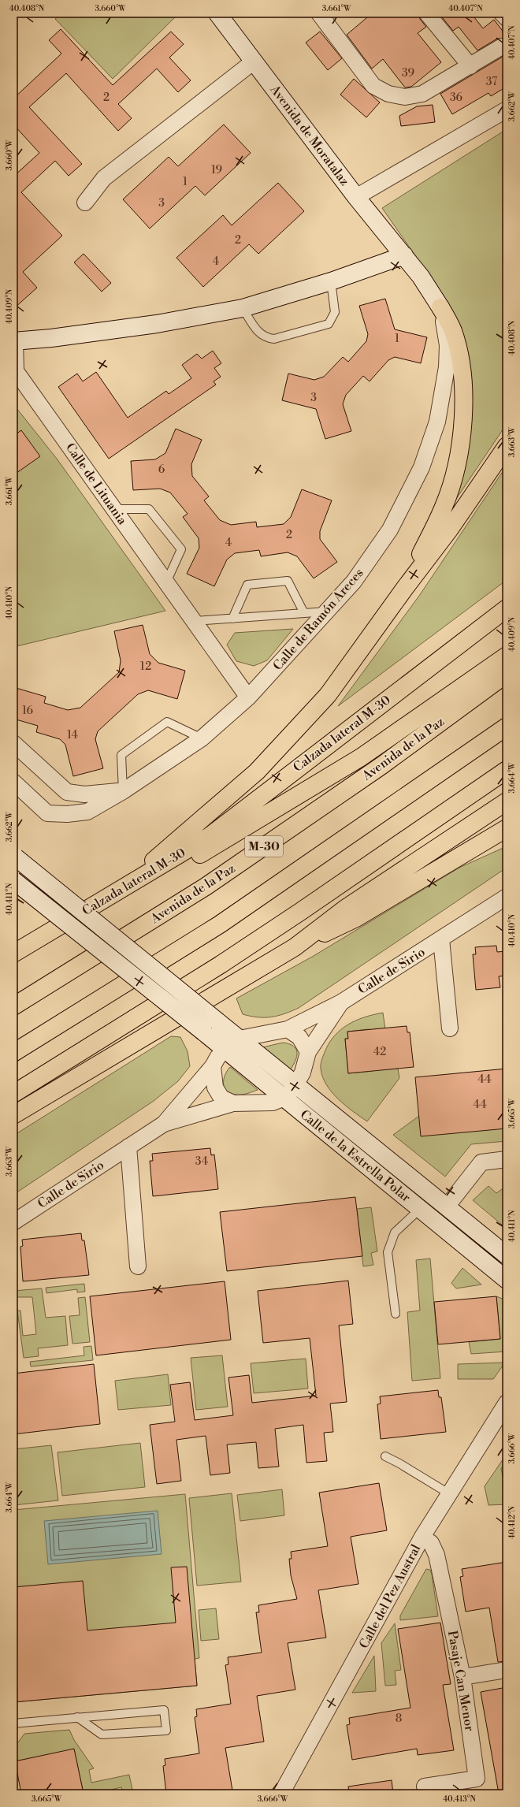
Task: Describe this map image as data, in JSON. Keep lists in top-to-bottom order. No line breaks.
{"streets":{"highway":["Calzada lateral M-30","Avenida de la Paz","M-30"],"main road":["Avenida de Moratalaz","Calle de Ramón Areces","Calle de la Estrella Polar"],"street":["Calle de Lituania","Calle de Sirio","Calle del Pez Austral","Pasaje Can Menor"]},"crossings":[["Avenida de Moratalaz","Calle de Ramón Areces"],["Calle de Lituania","Calle de Ramón Areces"],["Calle de Sirio","Calle de la Estrella Polar"],["Calle del Pez Austral","Pasaje Can Menor"]],"house_numbers":["39","37","2","36","19","1","3","2","4","1","3","6","2","4","12","16","14","42","44","44","34","8"],"coordinates":["40.408°N","3.660°W","3.661°W","40.407°N","3.662°W","40.409°N","3.663°W","40.410°N","3.664°W","40.411°N","3.665°W","3.666°W","40.412°N","40.413°N"]}
